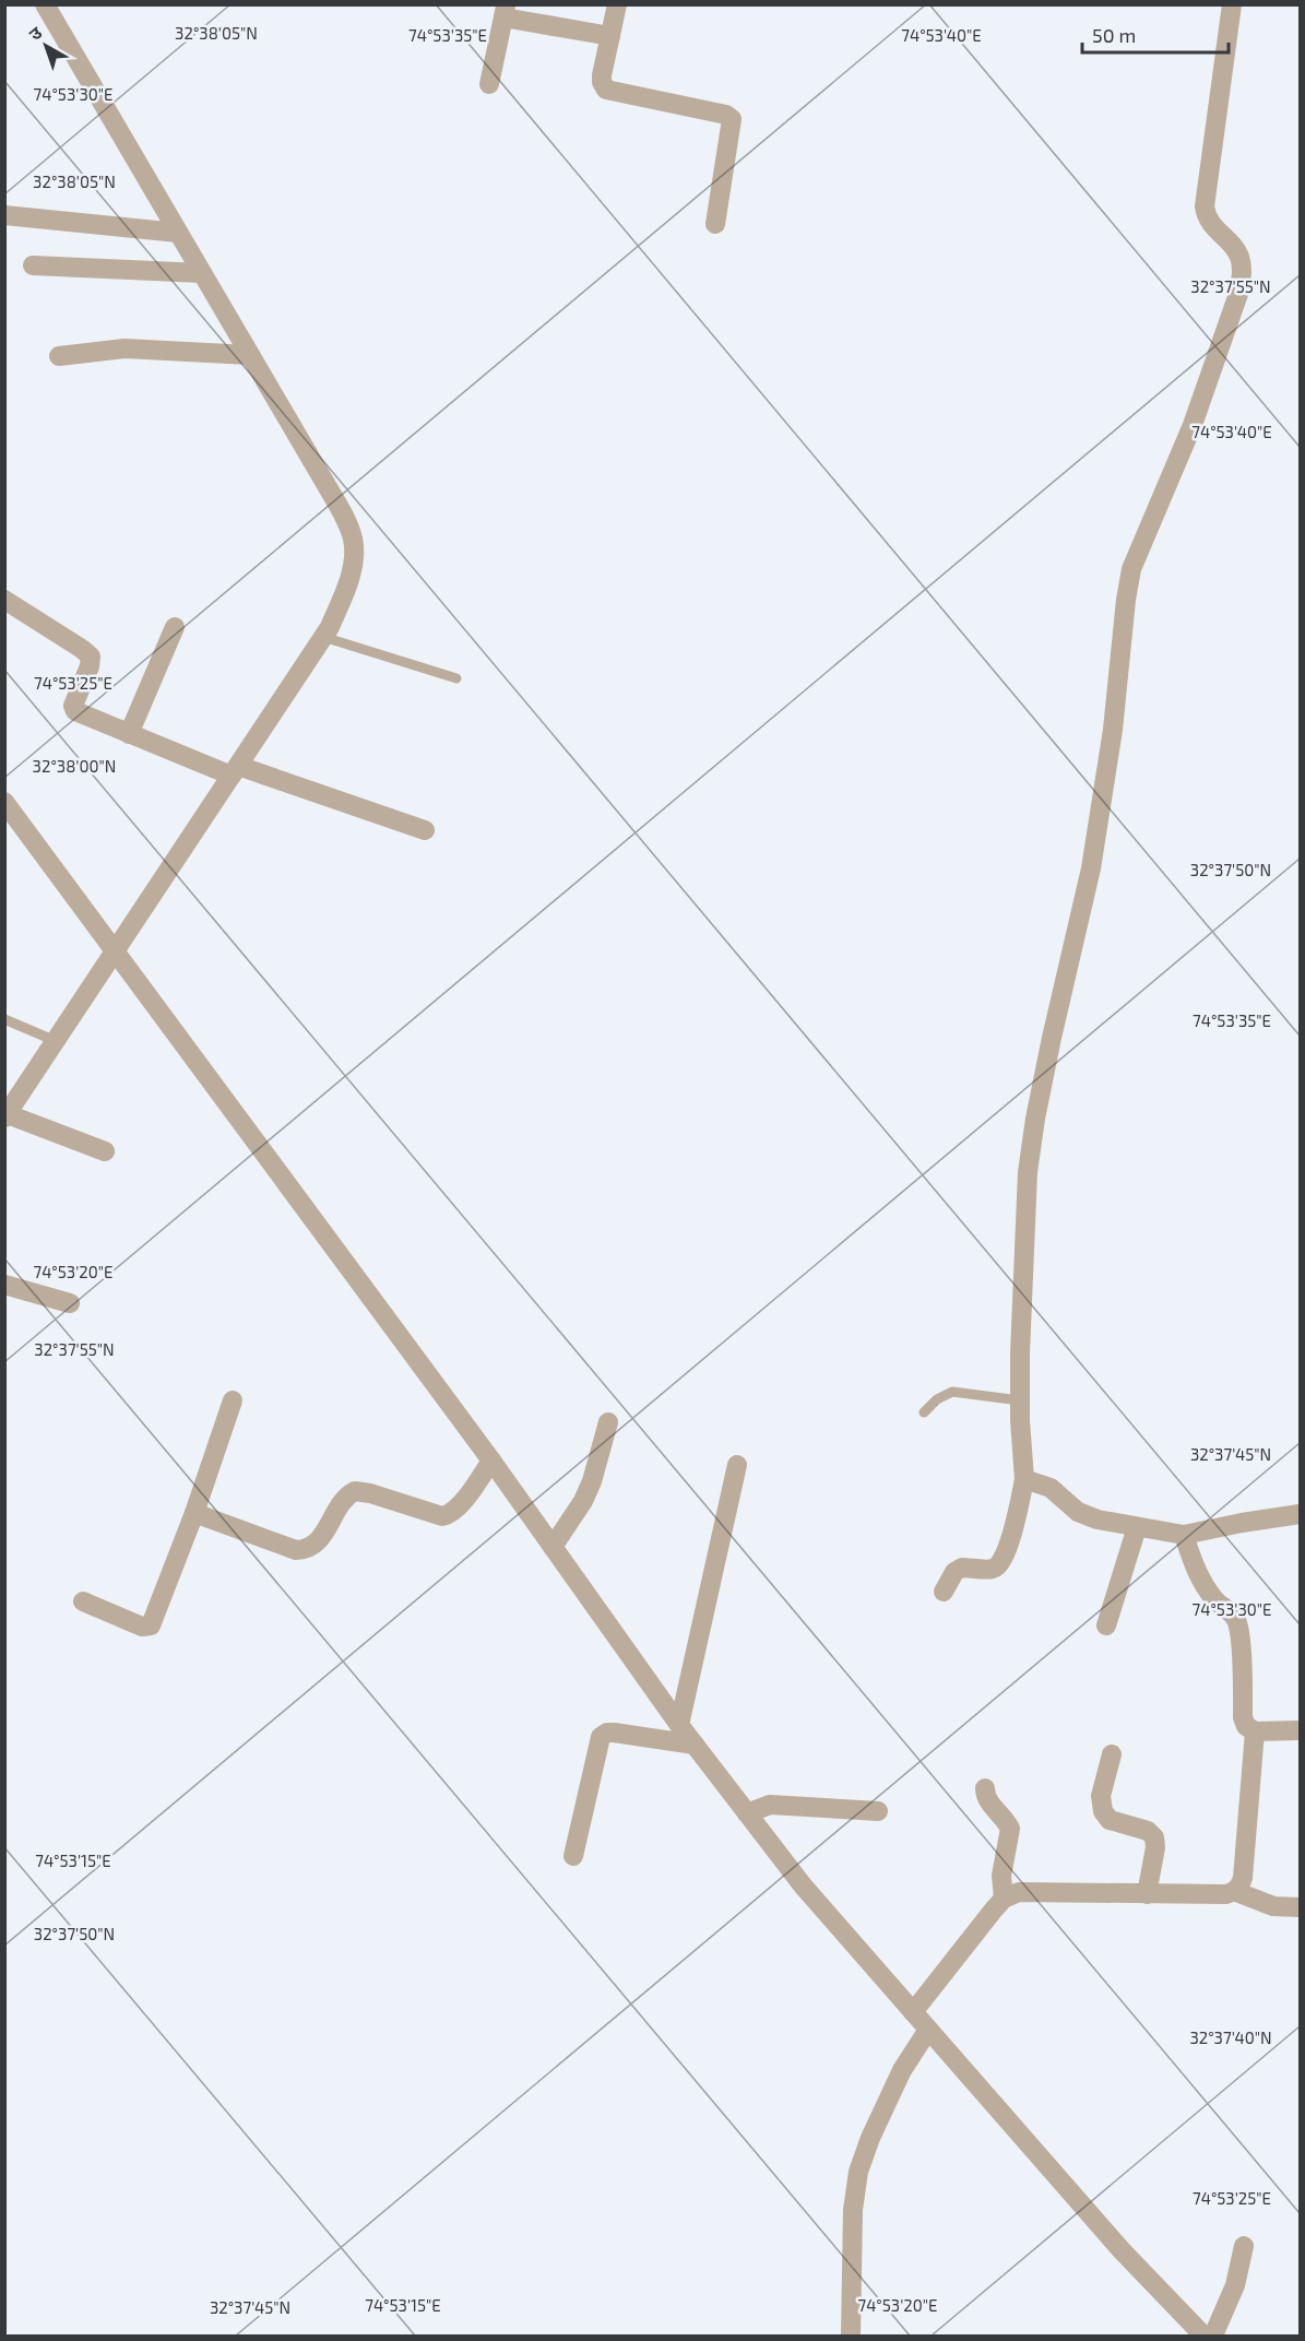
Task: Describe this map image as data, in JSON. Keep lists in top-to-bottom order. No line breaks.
{"scale_bar":"50 m","north":"top left","coordinates":["32°38'05\"N","74°53'35\"E","74°53'40\"E","74°53'30\"E","32°37'55\"N","74°53'25\"E","32°38'00\"N","32°37'50\"N","74°53'20\"E","32°37'45\"N","74°53'15\"E","32°37'40\"N"]}
